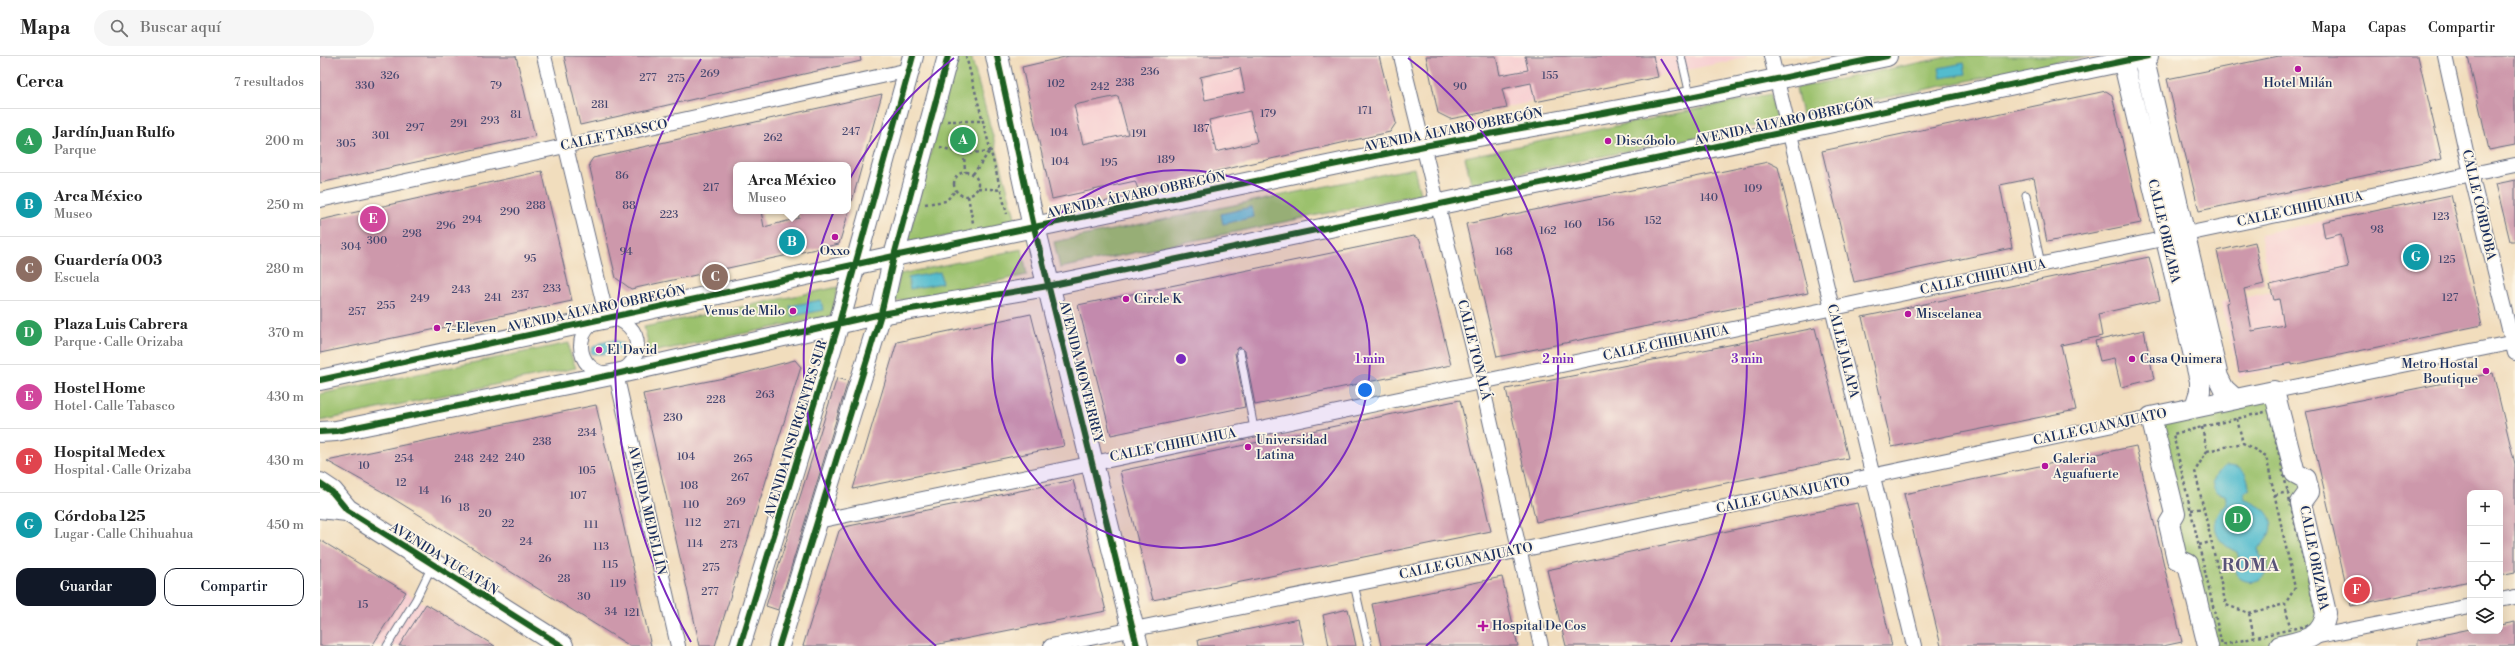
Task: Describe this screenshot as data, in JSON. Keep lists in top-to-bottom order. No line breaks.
{"streets":{"main road":["AVENIDA ÁLVARO OBREGÓN","CALLE ORIZABA","AVENIDA MONTERREY","CALLE GUANAJUATO","AVENIDA INSURGENTES SUR","AVENIDA YUCATÁN"],"street":["CALLE TABASCO","CALLE CÓRDOBA","CALLE CHIHUAHUA","CALLE TONALÁ","CALLE JALAPA","AVENIDA MEDELLÍN"]},"crossings":[["AVENIDA ÁLVARO OBREGÓN","CALLE ORIZABA"],["AVENIDA ÁLVARO OBREGÓN","CALLE TONALÁ"],["AVENIDA ÁLVARO OBREGÓN","CALLE JALAPA"],["AVENIDA ÁLVARO OBREGÓN","AVENIDA MONTERREY"],["AVENIDA ÁLVARO OBREGÓN","AVENIDA INSURGENTES SUR"],["AVENIDA ÁLVARO OBREGÓN","AVENIDA MEDELLÍN"],["CALLE TABASCO","AVENIDA INSURGENTES SUR"],["CALLE CÓRDOBA","CALLE CHIHUAHUA"],["CALLE CÓRDOBA","CALLE GUANAJUATO"],["CALLE CHIHUAHUA","CALLE ORIZABA"],["CALLE CHIHUAHUA","CALLE TONALÁ"],["CALLE CHIHUAHUA","CALLE JALAPA"],["CALLE CHIHUAHUA","AVENIDA MONTERREY"],["CALLE ORIZABA","CALLE GUANAJUATO"],["CALLE TONALÁ","CALLE GUANAJUATO"],["CALLE JALAPA","CALLE GUANAJUATO"],["AVENIDA MONTERREY","CALLE GUANAJUATO"]],"districts":["ROMA"],"places":{"other":["Hotel Milán","Discóbolo","Oxxo","Circle K","Venus de Milo","Miscelanea","7-Eleven","El David","Casa Quimera","Metro Hostal Boutique","Universidad Latina","Galeria Aguafuerte"],"health":["Hospital De Cos"]},"house_numbers":["236","269","326","155","277","275","238","102","330","79","242","90","281","171","179","81","293","291","297","187","247","104","191","301","262","305","189","104","195","86","217","109","140","288","88","290","223","123","294","152","156","160","296","98","162","298","300","304","94","168","95","125","233","243","237","241","127","249","255","257","263","228","230","234","238","104","240","254","248","242","265","10","105","267","12","108","14","107","16","269","110","18","20","112","22","111","271","24","114","273","113","26","115","275","28","119","277","30","15","34","121"],"page":{"header":"Mapa","search":"Buscar aquí","nav":["Mapa","Capas","Compartir"],"heading":["Cerca","7 resultados"],"list":[{"mark":"A","name":"Jardín Juan Rulfo","note":"Parque","value":"200 m"},{"mark":"B","name":"Arca México","note":"Museo","value":"250 m"},{"mark":"C","name":"Guardería 003","note":"Escuela","value":"280 m"},{"mark":"D","name":"Plaza Luis Cabrera","note":"Parque · Calle Orizaba","value":"370 m"},{"mark":"E","name":"Hostel Home","note":"Hotel · Calle Tabasco","value":"430 m"},{"mark":"F","name":"Hospital Medex","note":"Hospital · Calle Orizaba","value":"430 m"},{"mark":"G","name":"Córdoba 125","note":"Lugar · Calle Chihuahua","value":"450 m"}],"pins":["A","E","B","G","C","D","F"],"popup":["Arca México","Museo"],"map_buttons":["+","−"],"buttons":["Guardar","Compartir"]},"rings":["1 min","2 min","3 min"]}
